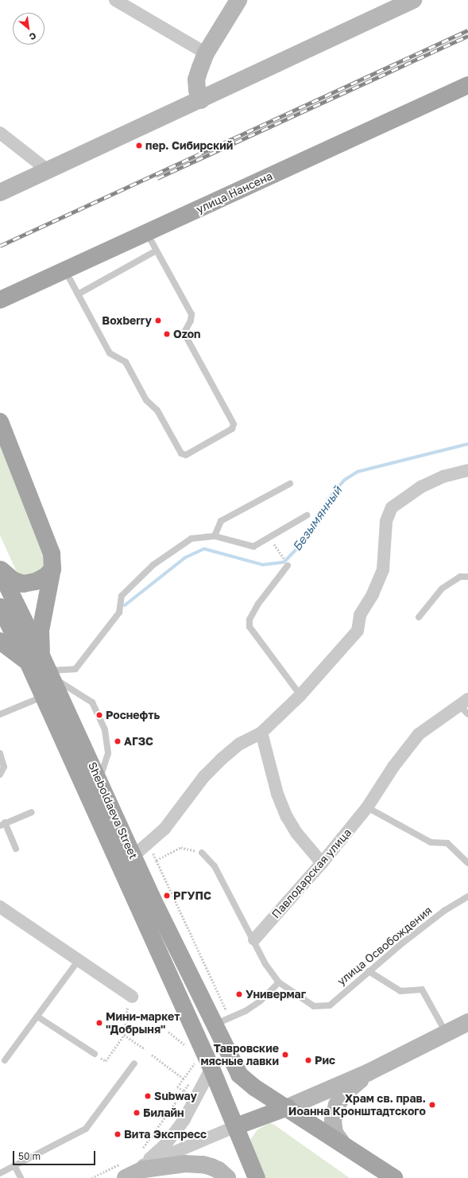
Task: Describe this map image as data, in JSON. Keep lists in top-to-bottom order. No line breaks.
{"streets":{"main road":["улица Нансена","Sheboldaeva Street"],"street":["Павлодарская улица"],"lane":["улица Освобождения"]},"water":["Безымянный"],"places":["пер. Сибирский","Boxberry","Ozon","Роснефть","АГЗС","РГУПС","Универмаг","Мини-маркет \"Добрыня\"","Тавровские мясные лавки","Рис","Subway","Храм св. прав. Иоанна Кронштадтского","Билайн","Вита Экспресс"],"scale_bar":"50 m","north":"bottom right"}
